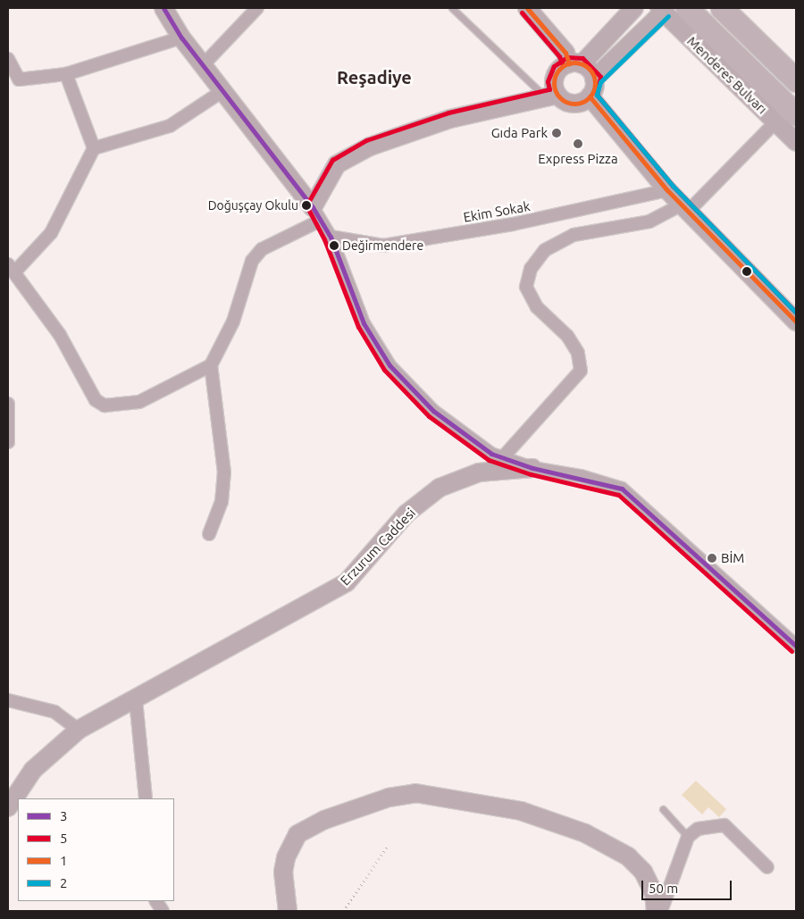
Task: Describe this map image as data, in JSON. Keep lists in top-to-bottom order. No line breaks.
{"streets":{"main road":["Menderes Bulvarı","Erzurum Caddesi"],"street":["Ekim Sokak"]},"districts":["Reşadiye"],"places":["Gıda Park","Express Pizza","Doğuşçay Okulu","Değirmendere","BİM"],"lines":["transit line 3","transit line 1","transit line 5","transit line 2"],"legend":["3","5","1","2"],"scale_bar":"50 m"}
